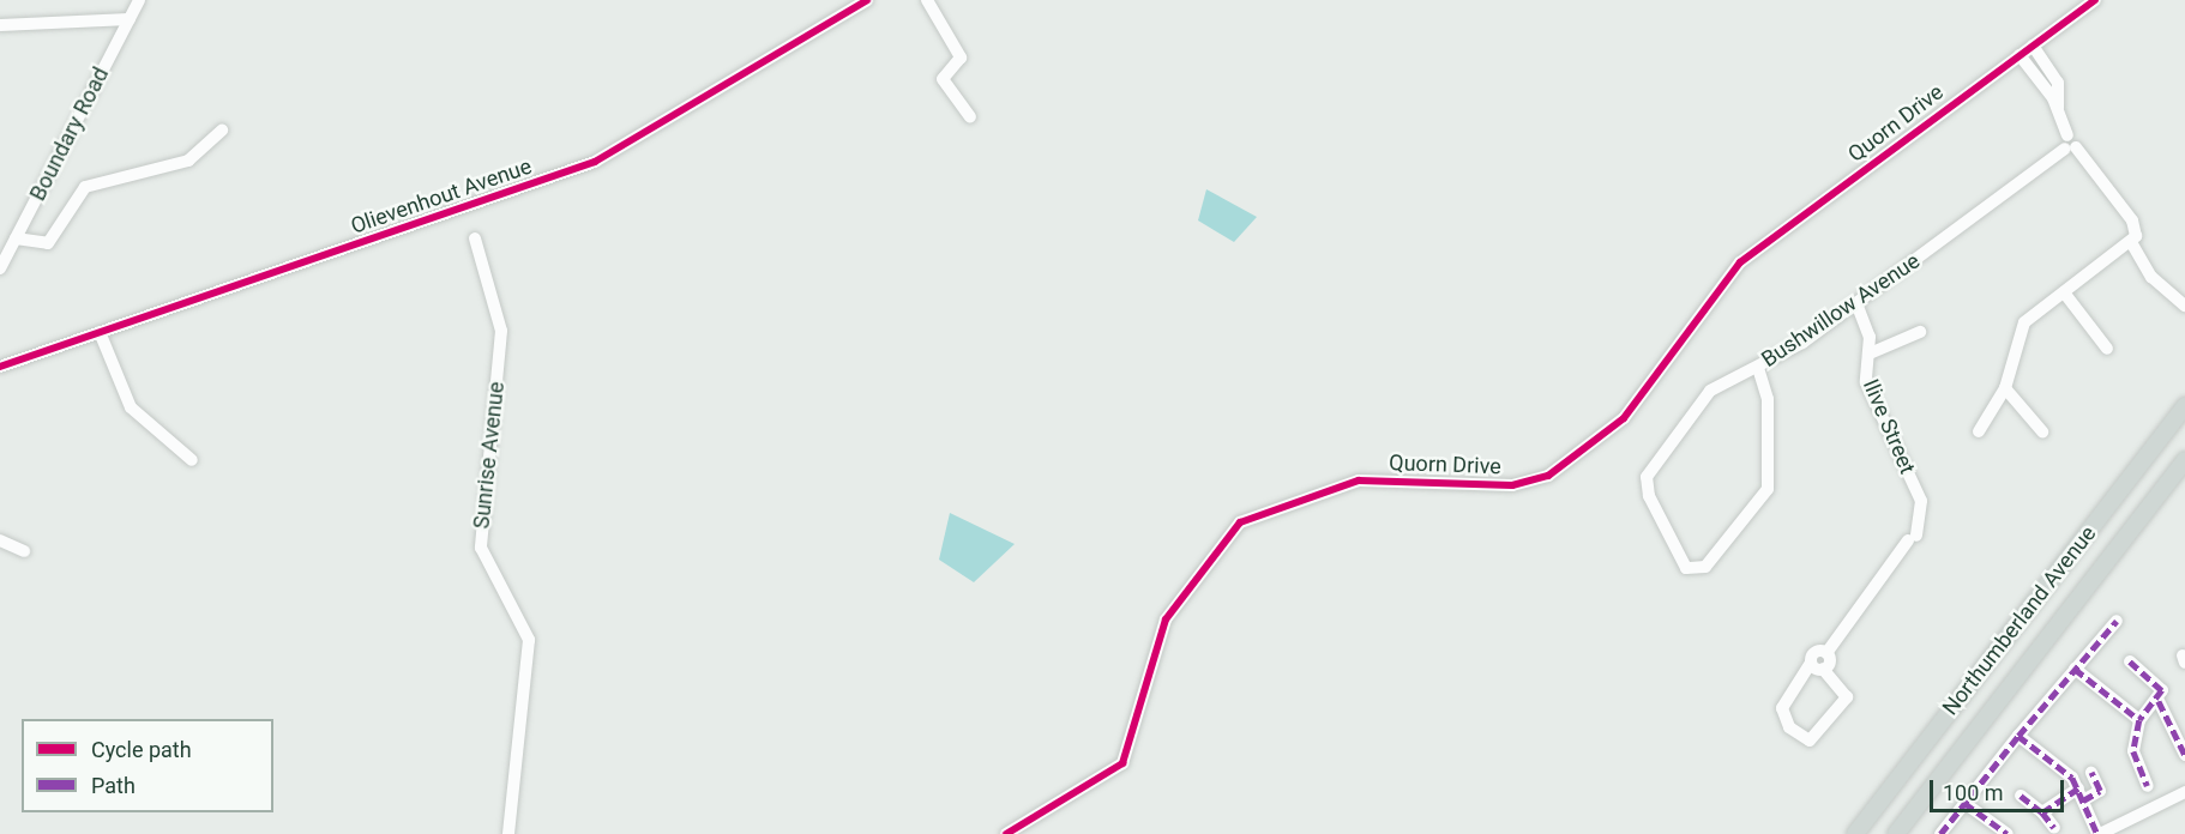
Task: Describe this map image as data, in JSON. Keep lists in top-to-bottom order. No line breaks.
{"streets":{"main road":["Northumberland Avenue"],"street":["Quorn Drive","Boundary Road","Olievenhout Avenue","Bushwillow Avenue","Ilive Street","Sunrise Avenue"]},"crossings":[["Bushwillow Avenue","Ilive Street"]],"legend":["Cycle path","Path"],"scale_bar":"100 m"}
